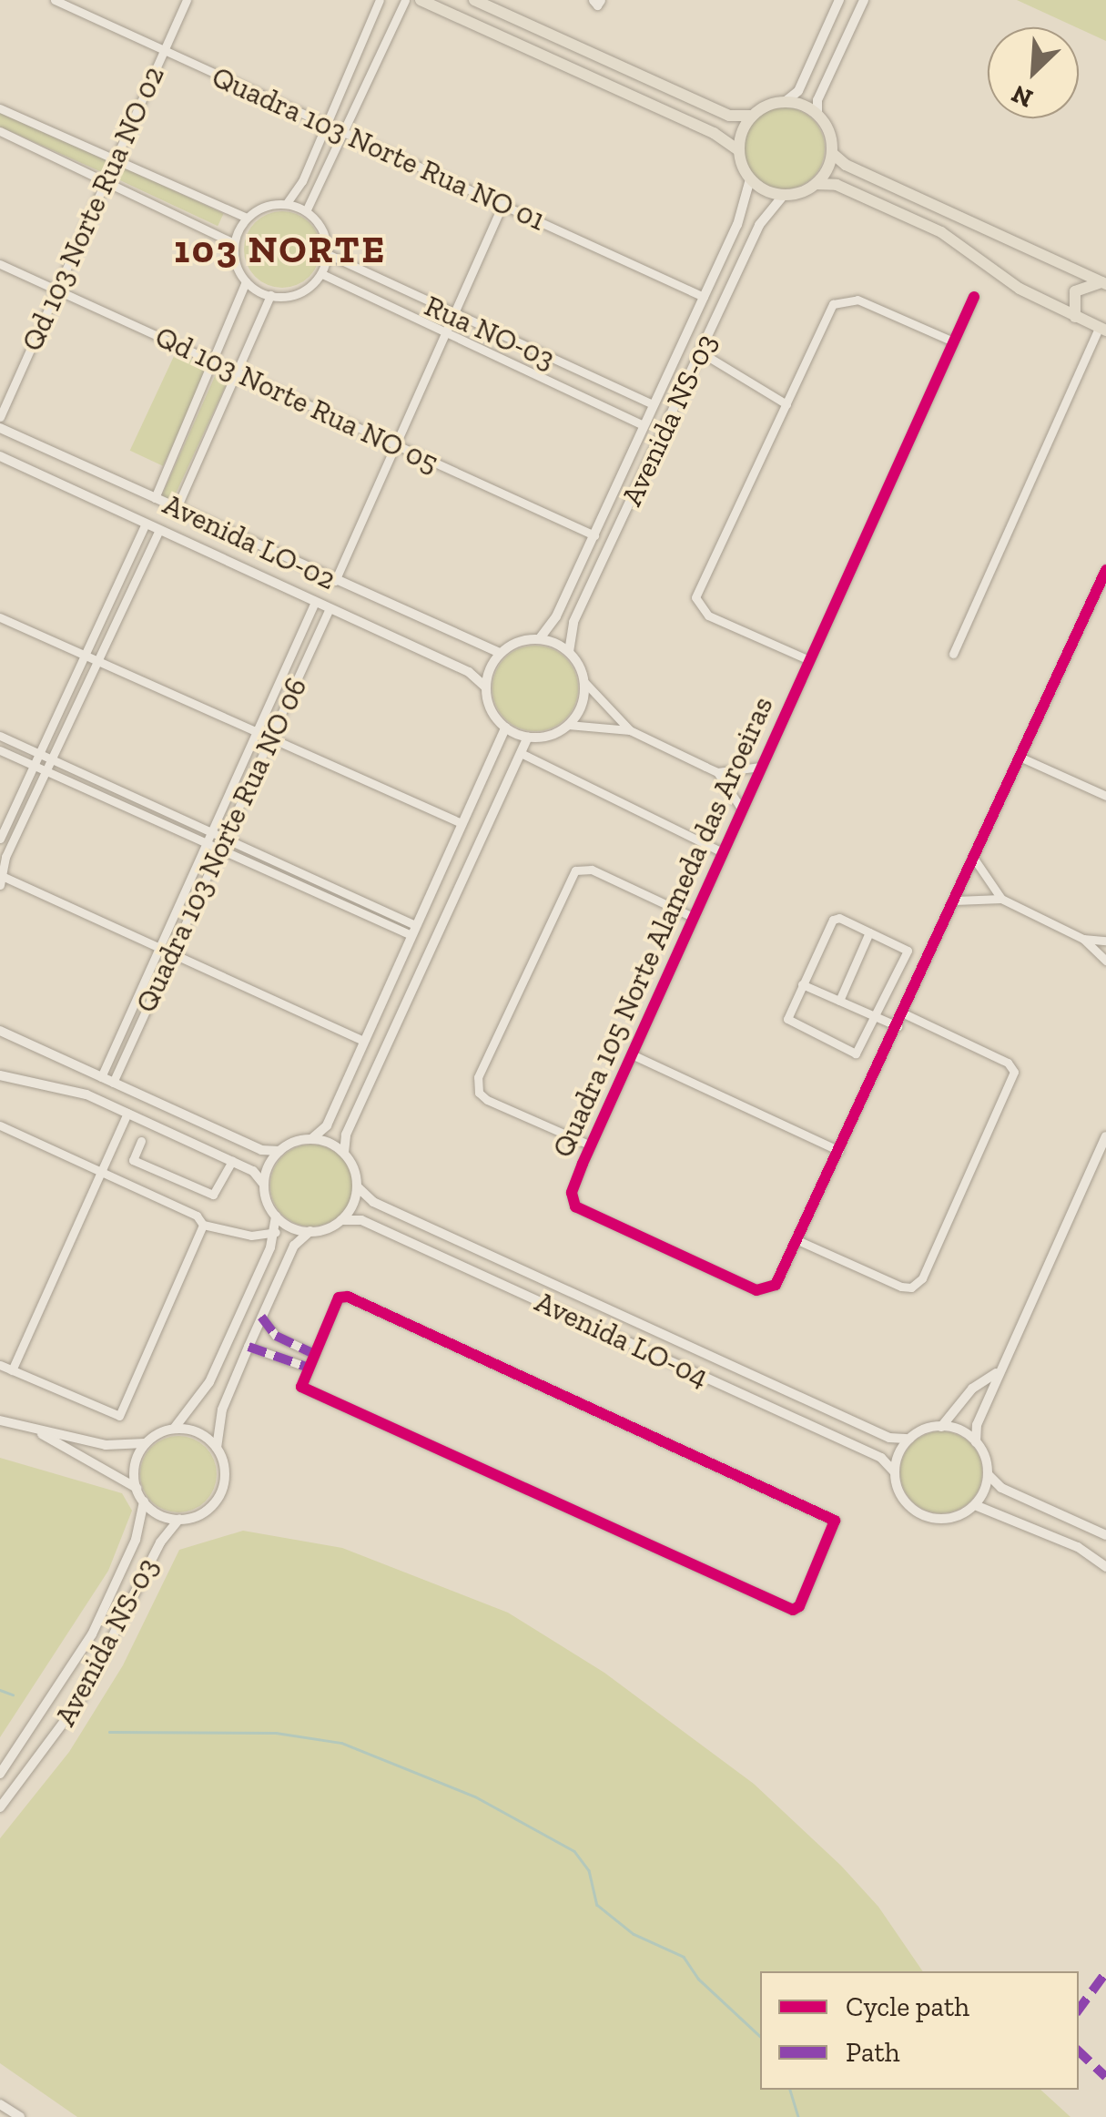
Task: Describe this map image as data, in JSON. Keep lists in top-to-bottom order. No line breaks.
{"streets":{"street":["Quadra 103 Norte Rua NO 01","Qd 103 Norte Rua NO 02","Rua NO-03","Qd 103 Norte Rua NO 05","Avenida NS-03","Avenida LO-02","Quadra 103 Norte Rua NO 06","Quadra 105 Norte Alameda das Aroeiras","Avenida LO-04"]},"crossings":[["Quadra 103 Norte Rua NO 01","Qd 103 Norte Rua NO 02"],["Quadra 103 Norte Rua NO 01","Avenida NS-03"],["Qd 103 Norte Rua NO 02","Qd 103 Norte Rua NO 05"],["Rua NO-03","Avenida NS-03"],["Qd 103 Norte Rua NO 05","Avenida NS-03"],["Avenida NS-03","Avenida LO-02"],["Avenida NS-03","Avenida LO-04"],["Avenida LO-02","Quadra 103 Norte Rua NO 06"]],"districts":["103 NORTE"],"legend":["Cycle path","Path"],"north":"bottom left"}
